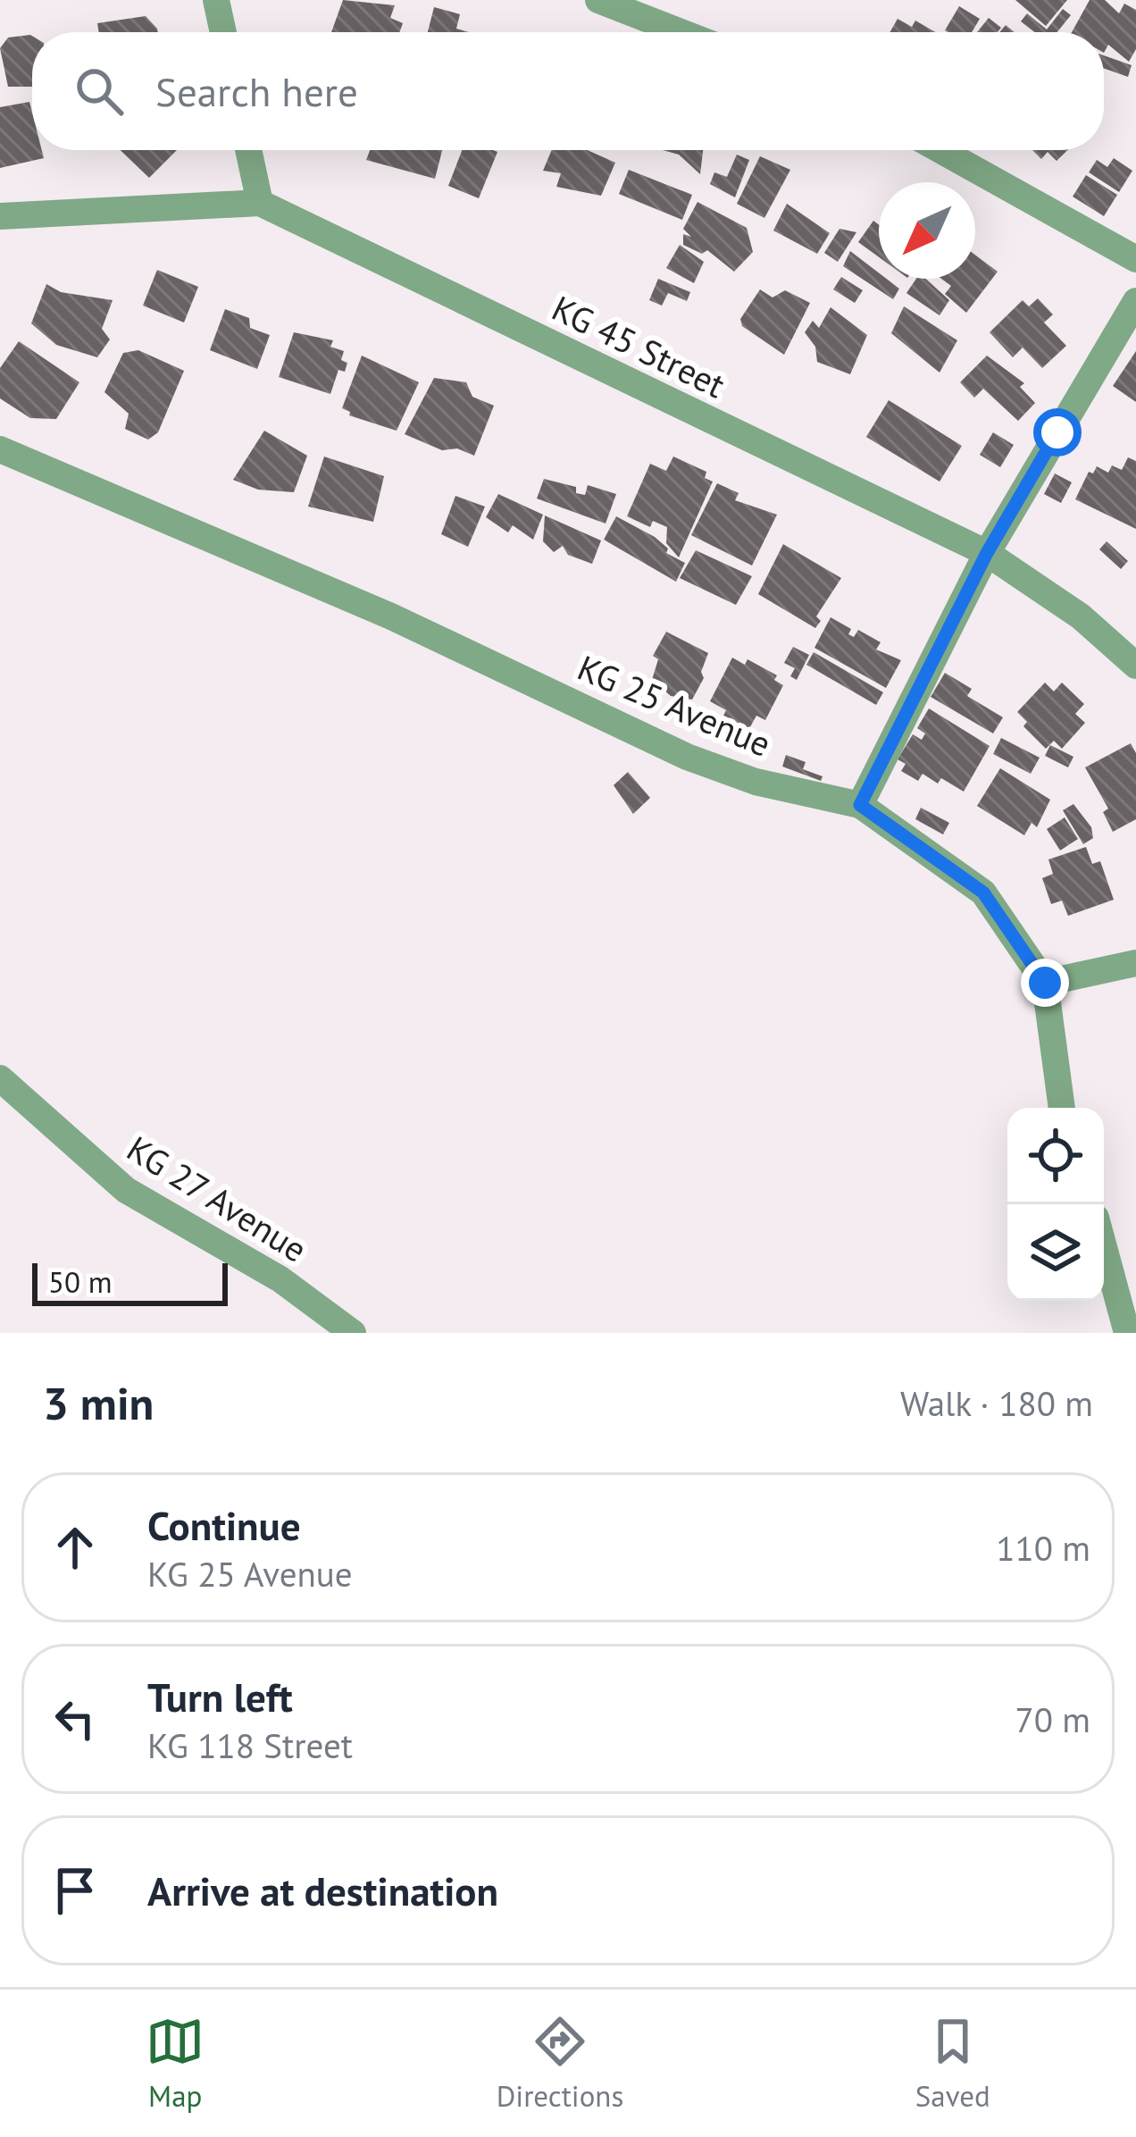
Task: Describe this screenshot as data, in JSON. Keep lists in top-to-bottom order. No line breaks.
{"streets":{"street":["KG 45 Street","KG 25 Avenue","KG 27 Avenue"]},"scale_bar":"50 m","north":"bottom left","page":{"search":"Search here","scale":"50 m","heading":["3 min","Walk · 180 m"],"list":[["Continue","KG 25 Avenue","110 m"],["Turn left","KG 118 Street","70 m"],"Arrive at destination"],"nav":["Map","Directions","Saved"]}}
